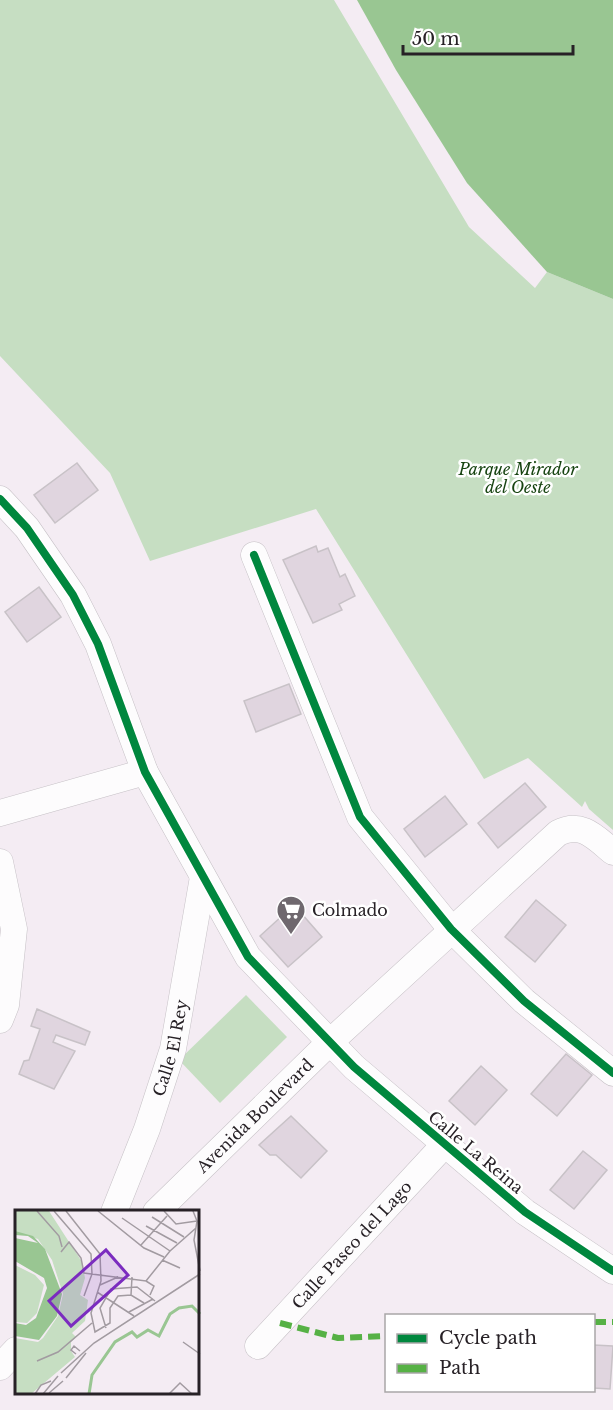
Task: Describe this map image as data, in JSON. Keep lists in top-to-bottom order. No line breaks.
{"streets":{"street":["Calle El Rey","Avenida Boulevard","Calle La Reina","Calle Paseo del Lago"]},"crossings":[["Calle El Rey","Calle La Reina"],["Avenida Boulevard","Calle La Reina"],["Calle La Reina","Calle Paseo del Lago"]],"parks":["Parque Mirador del Oeste"],"places":{"supermarket":["Colmado"]},"legend":["Cycle path","Path"],"scale_bar":"50 m"}
